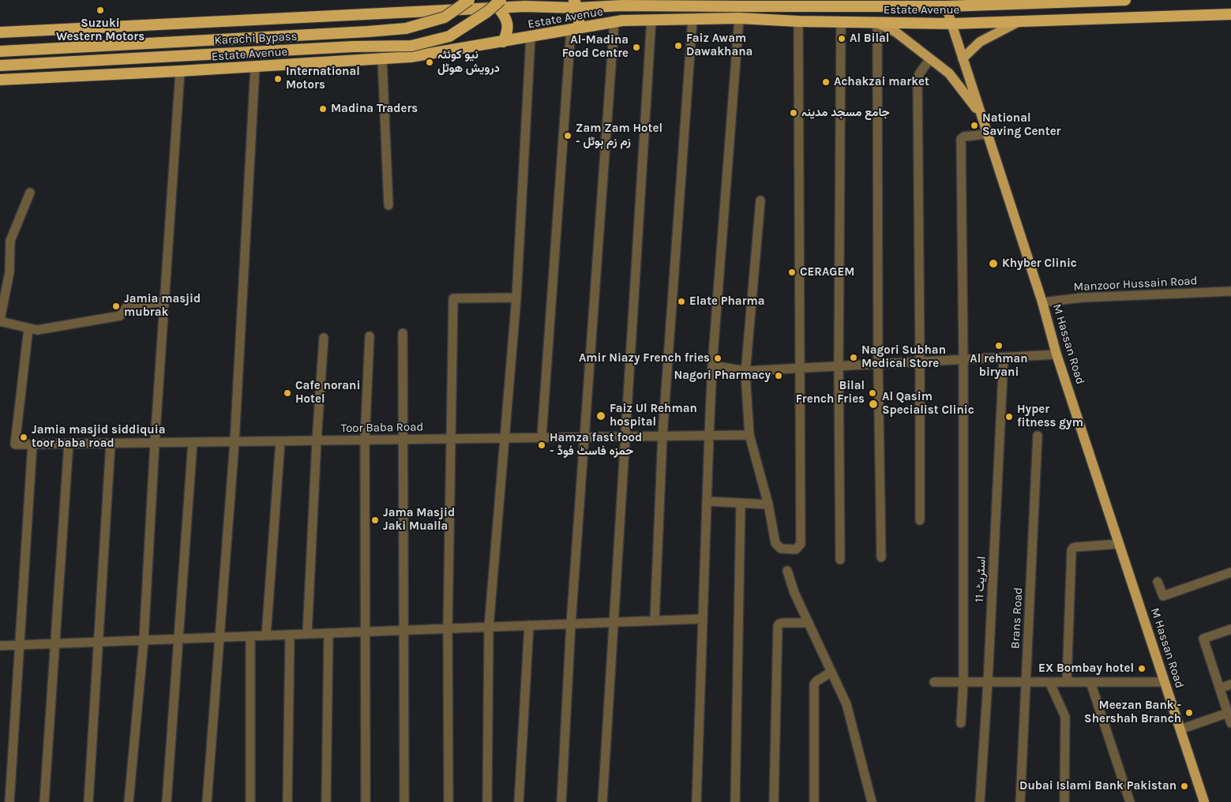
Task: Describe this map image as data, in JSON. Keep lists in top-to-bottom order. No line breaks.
{"streets":{"highway":["Estate Avenue","Karachi Bypass"],"main road":["M Hassan Road"],"street":["Manzoor Hussain Road","Toor Baba Road","اسٹریٹ 11","Brans Road"]},"crossings":[["Estate Avenue","Karachi Bypass"],["Estate Avenue","M Hassan Road"],["Manzoor Hussain Road","M Hassan Road"]],"places":["Suzuki Western Motors","Al Bilal","Faiz Awam Dawakhana","Al-Madina Food Centre","نیو کوئٹہ درویش ھوٹل","International Motors","Achakzai market","Madina Traders","جامع مسجد مدینہ","National Saving Center","Zam Zam Hotel - زم زم ہوٹل","Khyber Clinic","CERAGEM","Elate Pharma","Jamia masjid mubrak","Al rehman biryani","Nagori Subhan Medical Store","Amir Niazy French fries","Nagori Pharmacy","Cafe norani Hotel","Bilal French Fries","Al Qasim Specialist Clinic","Faiz Ul Rehman hospital","Hyper fitness gym","Jamia masjid siddiquia toor baba road","Hamza fast food - حمزہ فاسٹ فوڈ","Jama Masjid Jaki Mualla","EX Bombay hotel","Meezan Bank - Shershah Branch","Dubai Islami Bank Pakistan"]}
